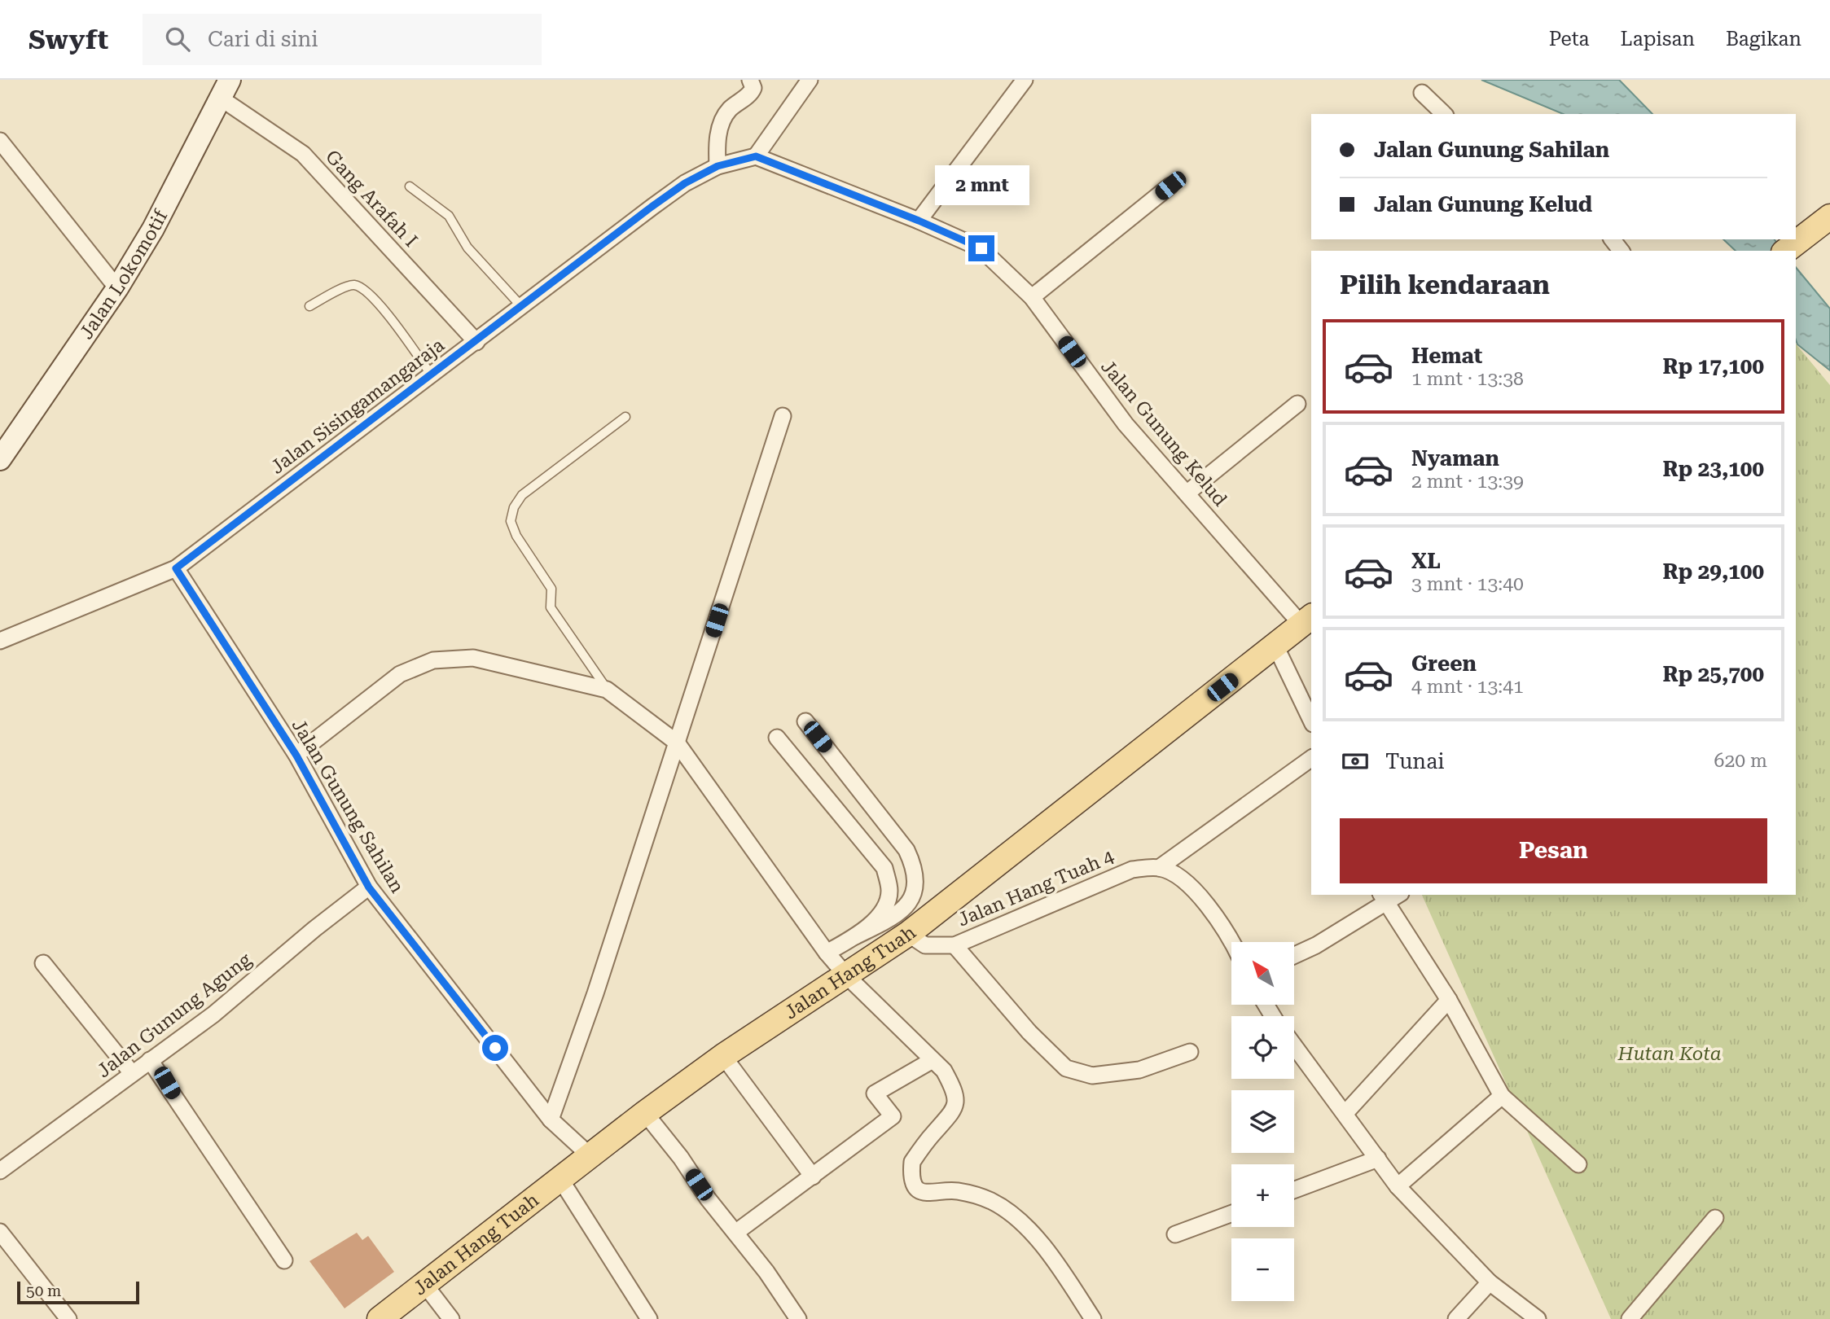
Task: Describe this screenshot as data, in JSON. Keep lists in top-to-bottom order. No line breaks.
{"streets":{"main road":["Jalan Hang Tuah"],"street":["Gang Arafah I","Jalan Lokomotif","Jalan Sisingamangaraja","Jalan Gunung Kelud","Jalan Gunung Sahilan","Jalan Hang Tuah 4","Jalan Gunung Agung"]},"crossings":[["Gang Arafah I","Jalan Lokomotif"],["Gang Arafah I","Jalan Sisingamangaraja"],["Jalan Sisingamangaraja","Jalan Gunung Sahilan"],["Jalan Gunung Kelud","Jalan Hang Tuah"],["Jalan Gunung Sahilan","Jalan Hang Tuah"],["Jalan Gunung Sahilan","Jalan Gunung Agung"],["Jalan Hang Tuah 4","Jalan Hang Tuah"]],"parks":["Hutan Kota"],"scale_bar":"50 m","north":"top left","page":{"header":"Swyft","search":"Cari di sini","nav":["Peta","Lapisan","Bagikan"],"banner":["Jalan Gunung Sahilan","Jalan Gunung Kelud"],"bubble":"2 mnt","heading":"Pilih kendaraan","list":[{"name":"Hemat","note":"1 mnt · 13:38","value":"Rp 17,100"},{"name":"Nyaman","note":"2 mnt · 13:39","value":"Rp 23,100"},{"name":"XL","note":"3 mnt · 13:40","value":"Rp 29,100"},{"name":"Green","note":"4 mnt · 13:41","value":"Rp 25,700"}],"pay":["Tunai","620 m"],"buttons":"Pesan","map_buttons":["+","−"],"scale":"50 m"}}
